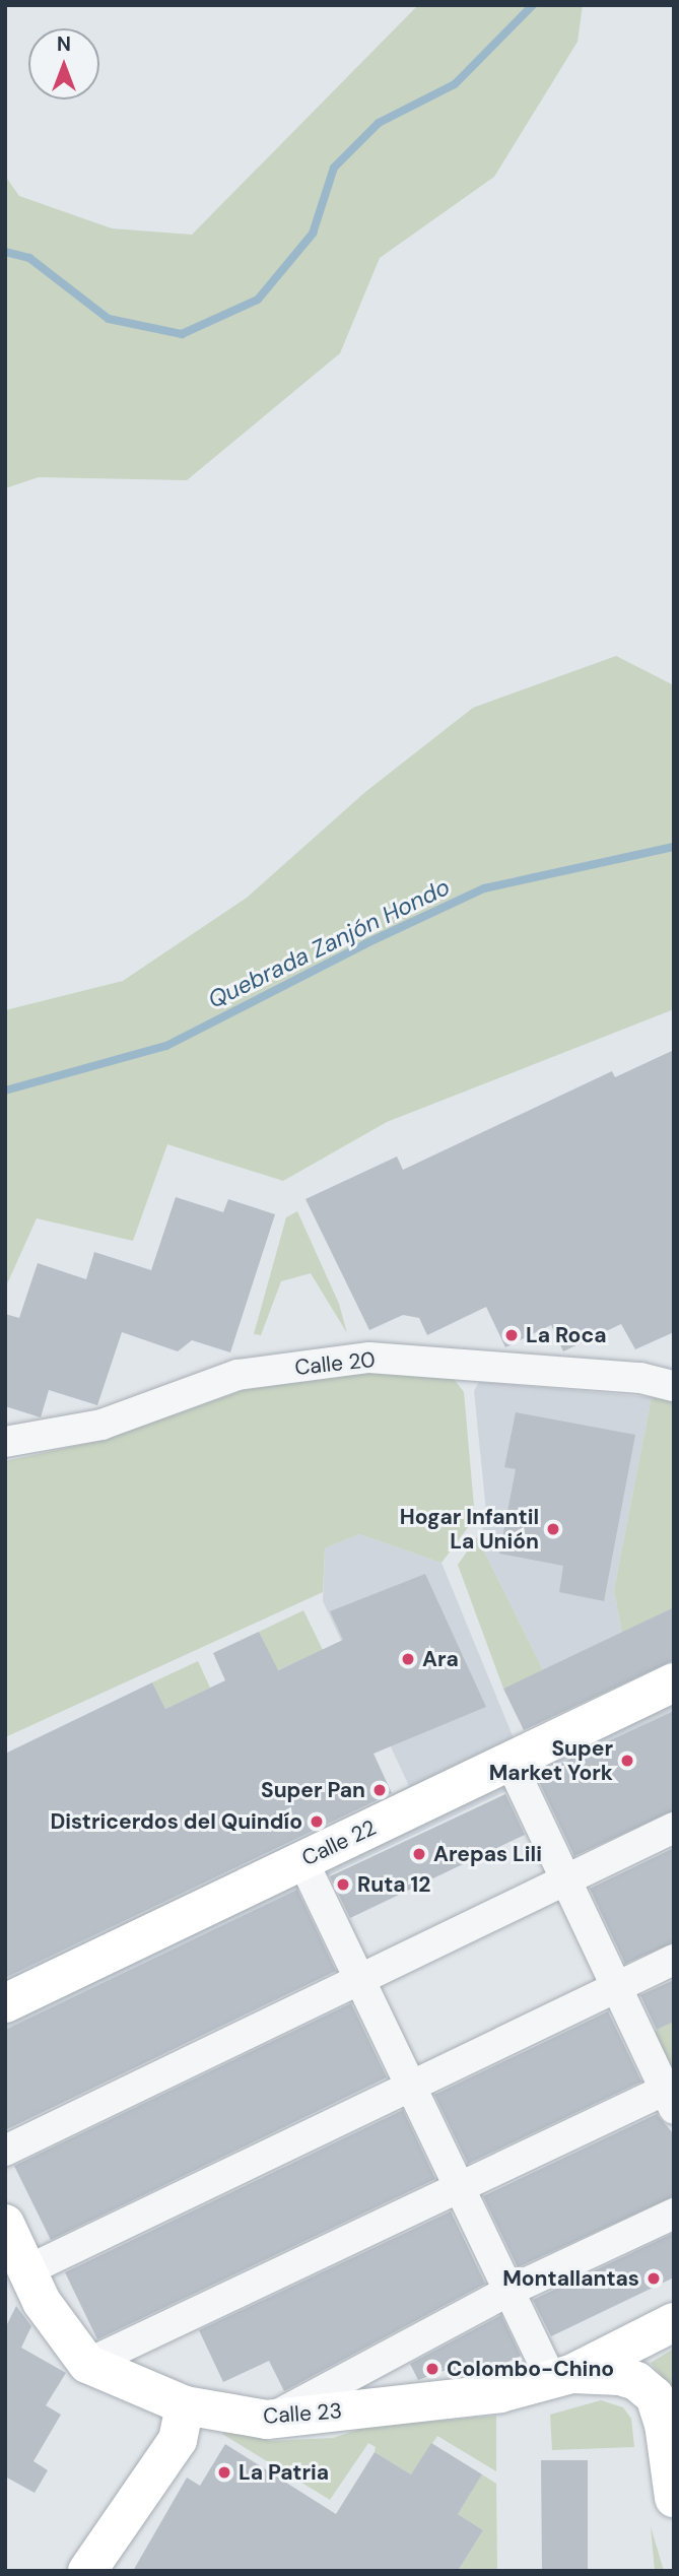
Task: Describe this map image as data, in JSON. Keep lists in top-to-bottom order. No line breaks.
{"streets":{"main road":["Calle 22","Calle 23"],"street":["Calle 20"]},"water":["Quebrada Zanjón Hondo"],"places":["La Roca","Hogar Infantil La Unión","Ara","Super Market York","Super Pan","Districerdos del Quindío","Arepas Lili","Ruta 12","Montallantas","Colombo-Chino","La Patria"],"north":"top"}
